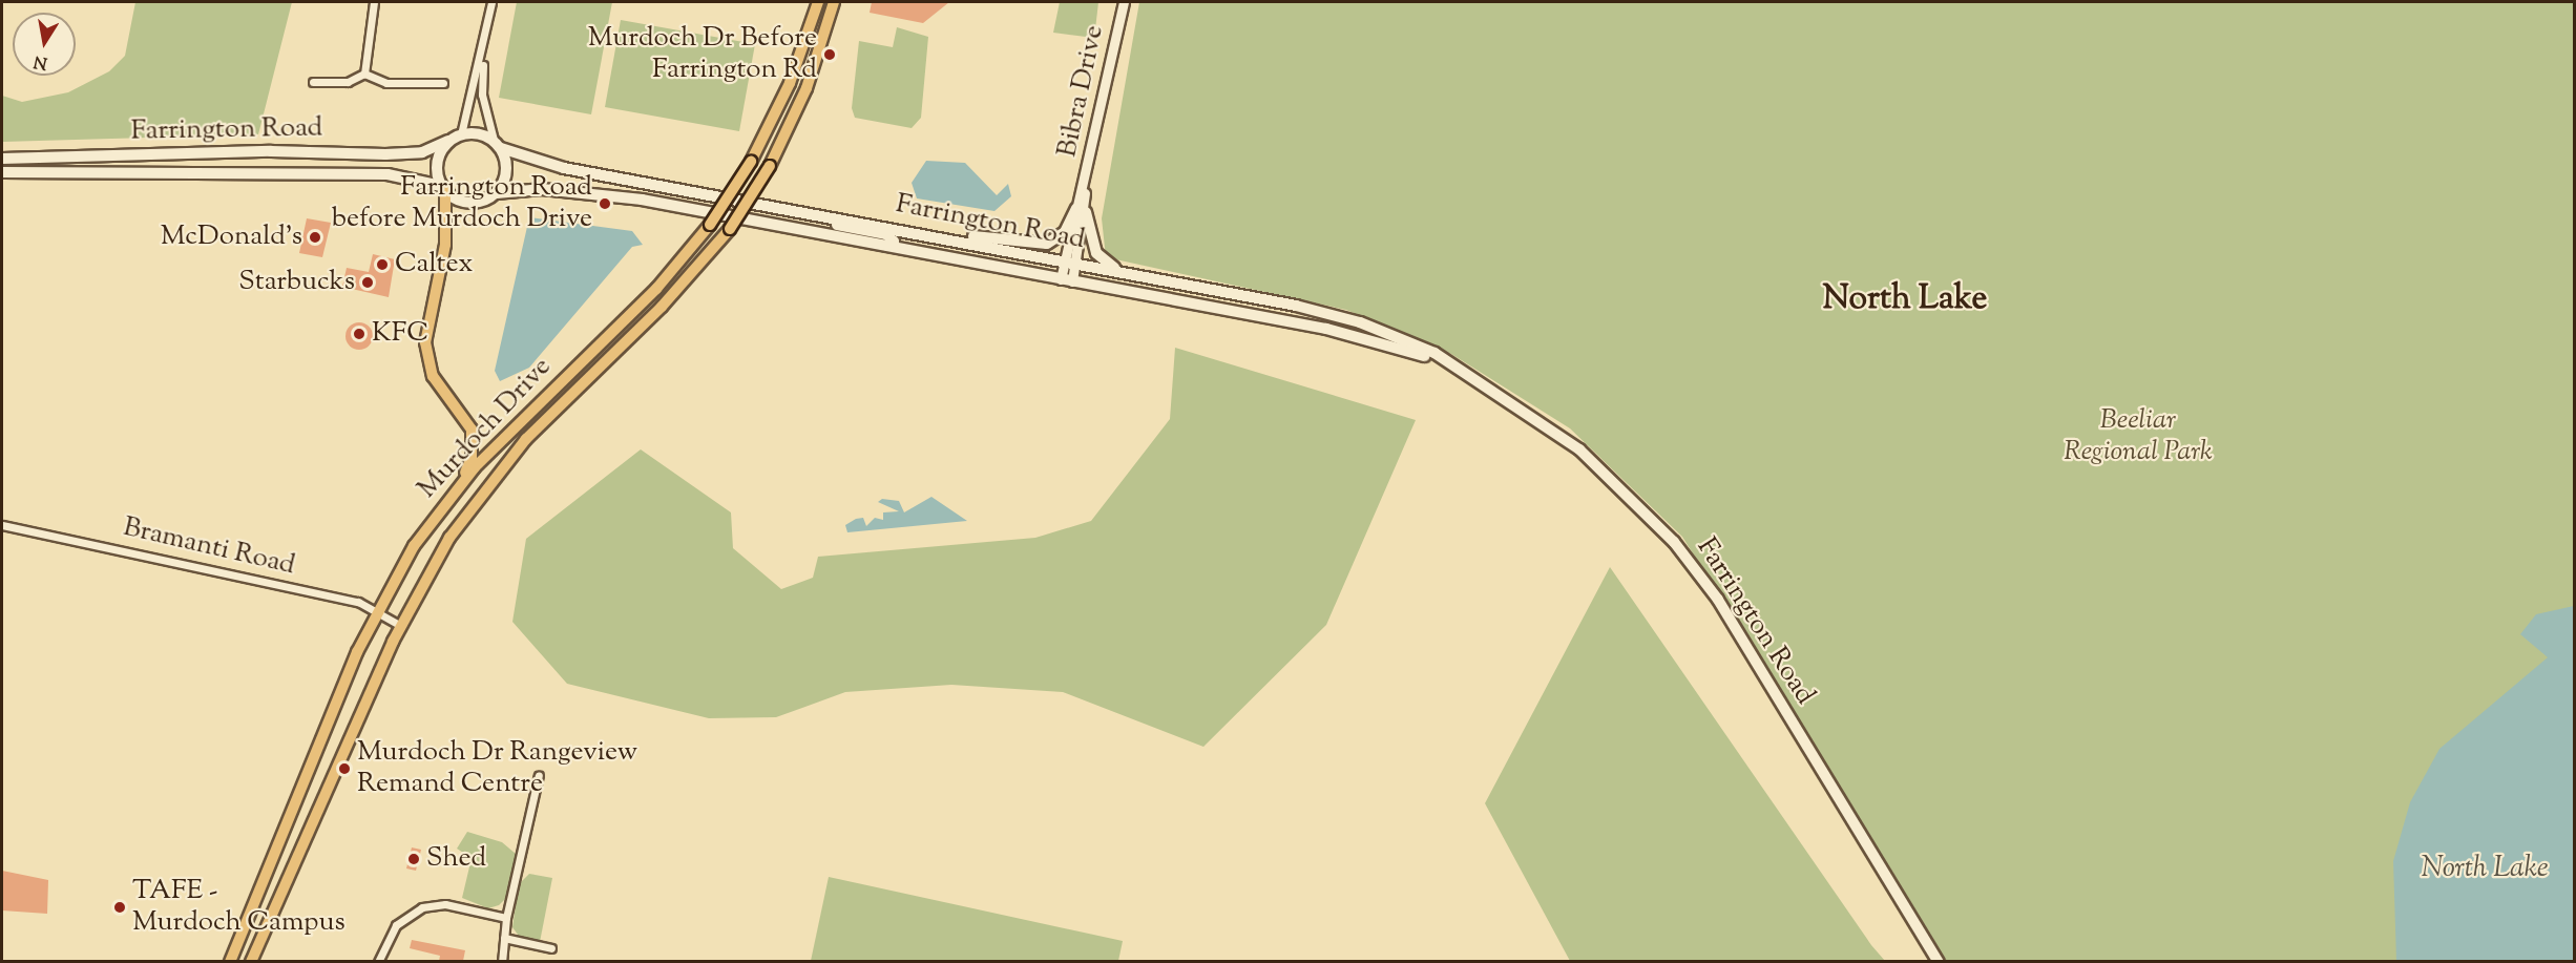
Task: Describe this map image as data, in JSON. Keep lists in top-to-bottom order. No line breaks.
{"streets":{"main road":["Farrington Road","Murdoch Drive"],"street":["Bibra Drive","Bramanti Road"]},"crossings":[["Bibra Drive","Farrington Road"],["Murdoch Drive","Bramanti Road"]],"districts":["North Lake"],"water":["North Lake"],"parks":["Beeliar Regional Park"],"places":["Murdoch Dr Before Farrington Rd","Farrington Road before Murdoch Drive","McDonald's","Caltex","Starbucks","KFC","Murdoch Dr Rangeview Remand Centre","Shed","TAFE - Murdoch Campus"],"north":"bottom"}
